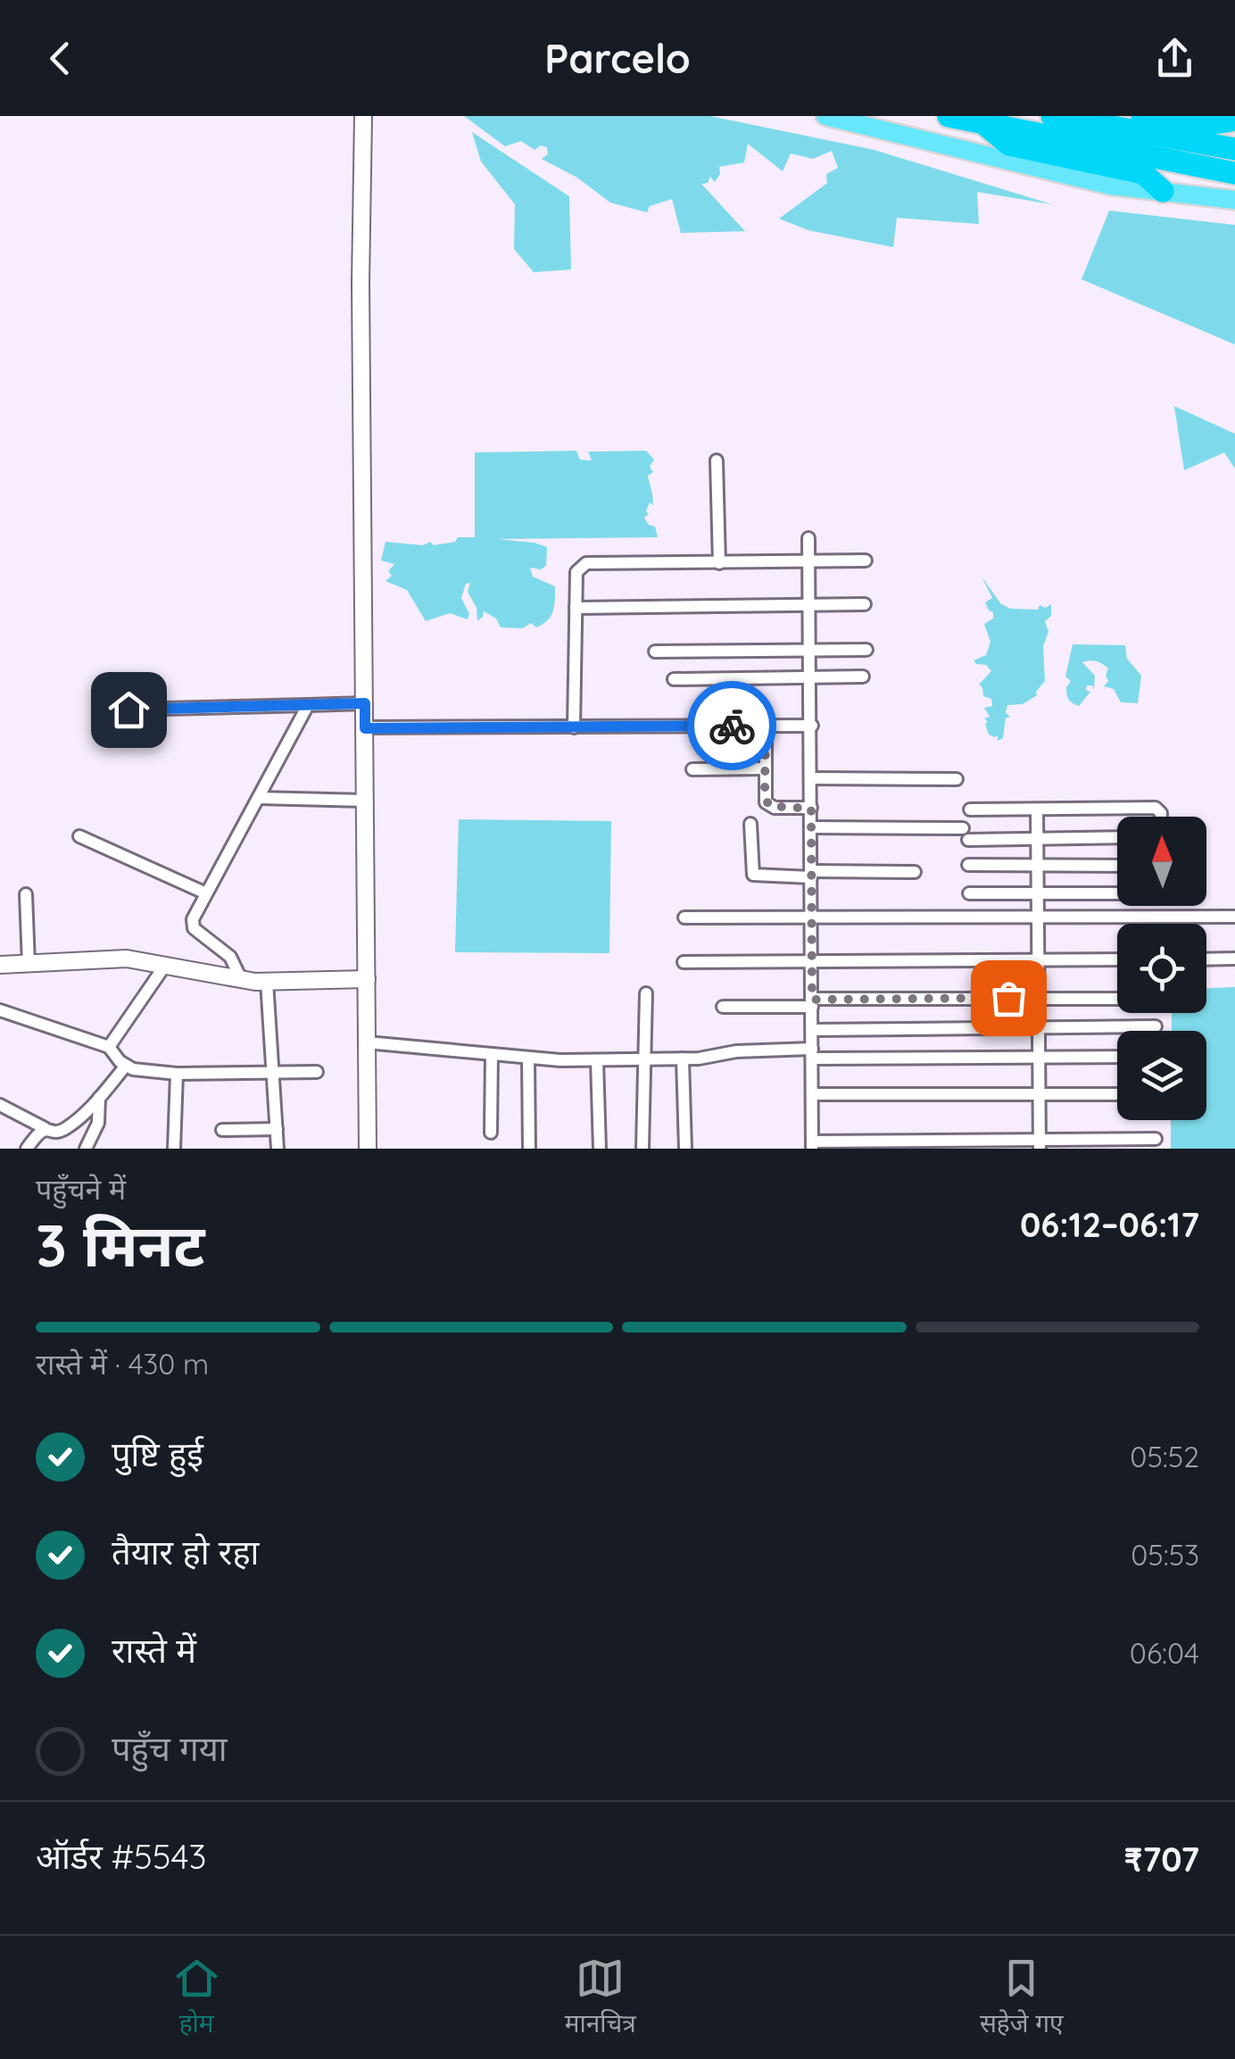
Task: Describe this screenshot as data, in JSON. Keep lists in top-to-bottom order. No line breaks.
{"north":"top","page":{"header":"Parcelo","heading":["3 मिनट","पहुँचने में","06:12–06:17"],"panel":["ऑर्डर #5543","₹707"],"bar":"रास्ते में · 430 m","list":[["पुष्टि हुई","05:52"],["तैयार हो रहा","05:53"],["रास्ते में","06:04"],"पहुँच गया"],"tabs":["होम","मानचित्र","सहेजे गए"]}}
